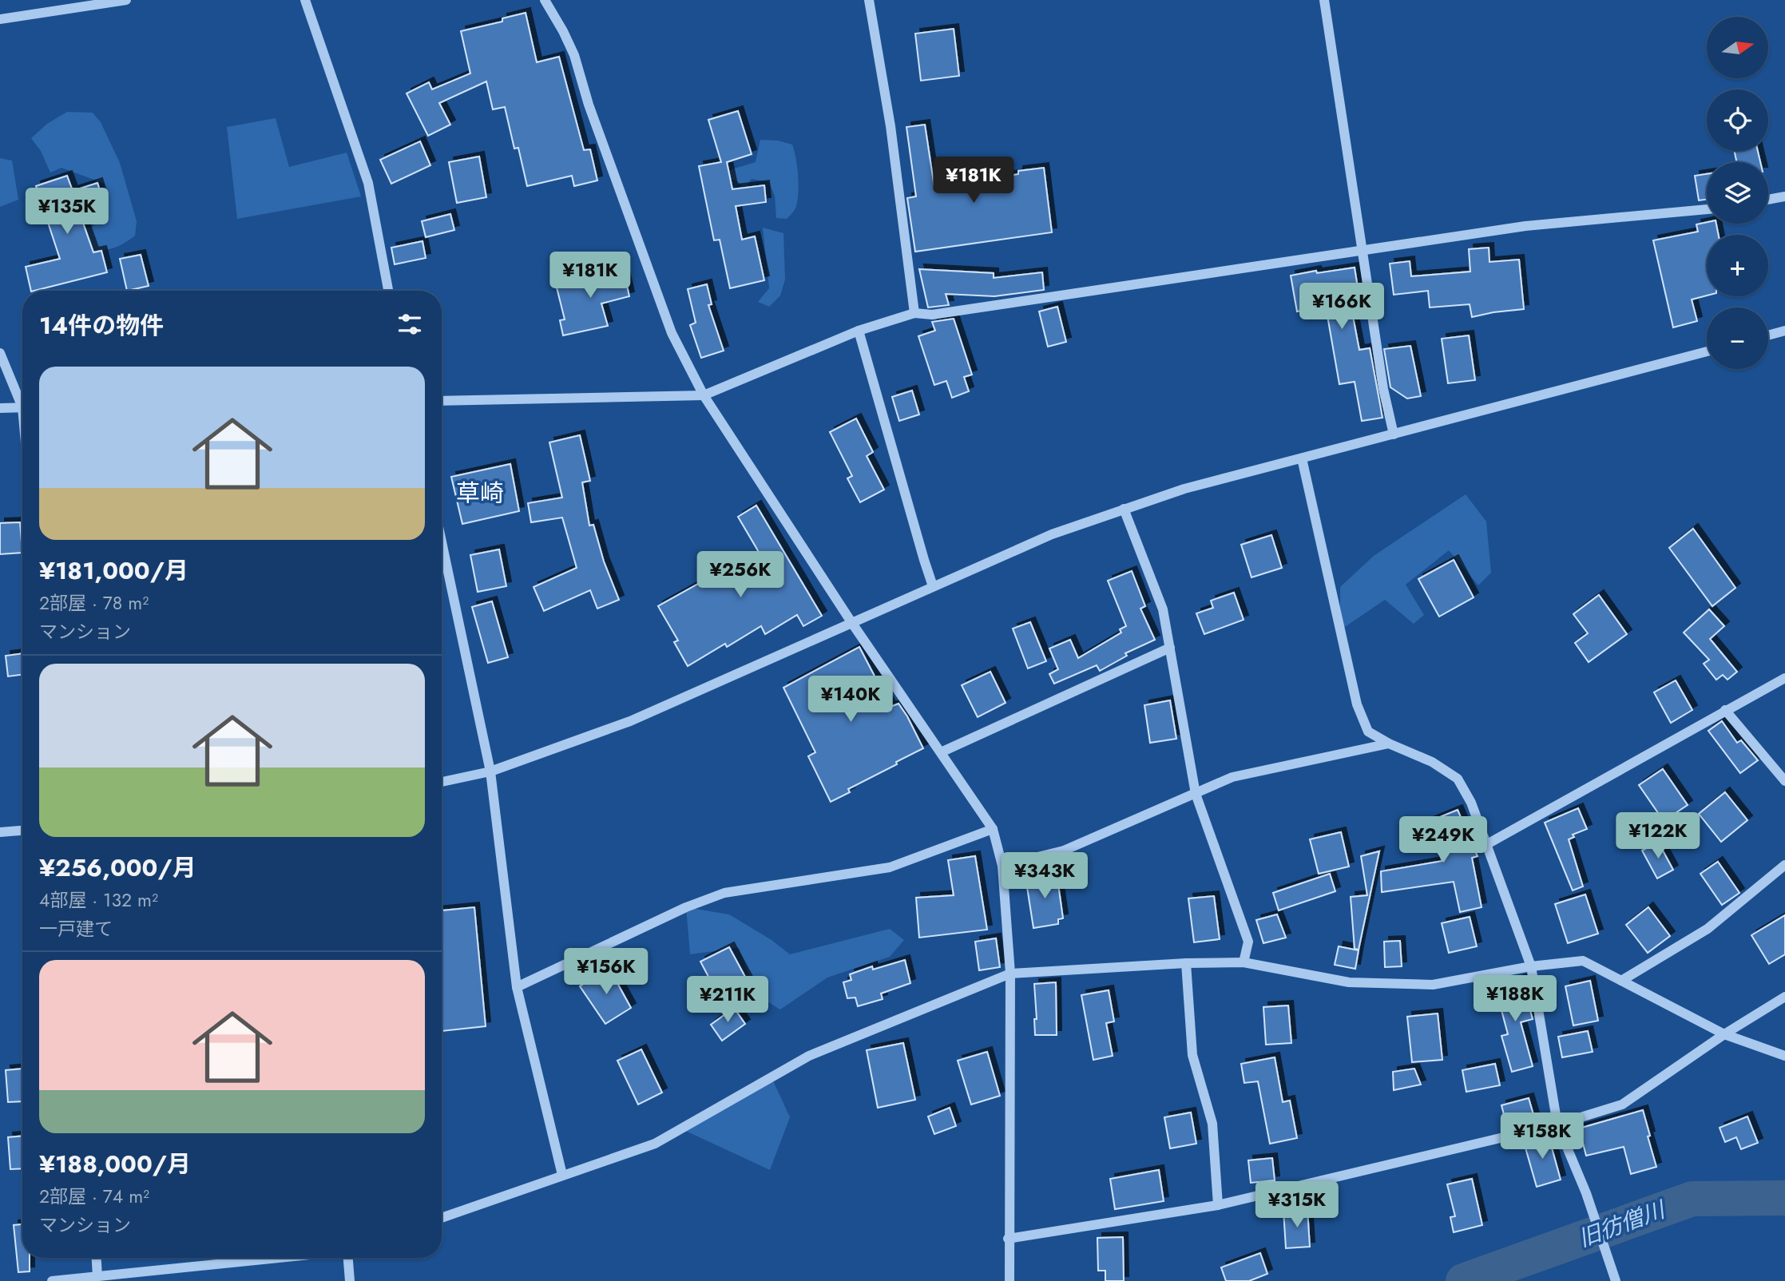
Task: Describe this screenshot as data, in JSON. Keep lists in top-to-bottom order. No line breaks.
{"districts":["草崎"],"water":["旧彷僧川"],"north":"right","page":{"map_buttons":["+","−"],"price":["¥181K","¥135K","¥181K","¥166K","¥256K","¥140K","¥122K","¥249K","¥343K","¥156K","¥188K","¥211K","¥158K","¥315K"],"heading":"14件の物件","list":[{"name":"¥181,000/月","note":"2部屋 · 78 m² · マンション"},{"name":"¥256,000/月","note":"4部屋 · 132 m² · 一戸建て"},{"name":"¥188,000/月","note":"2部屋 · 74 m² · マンション"}]}}
